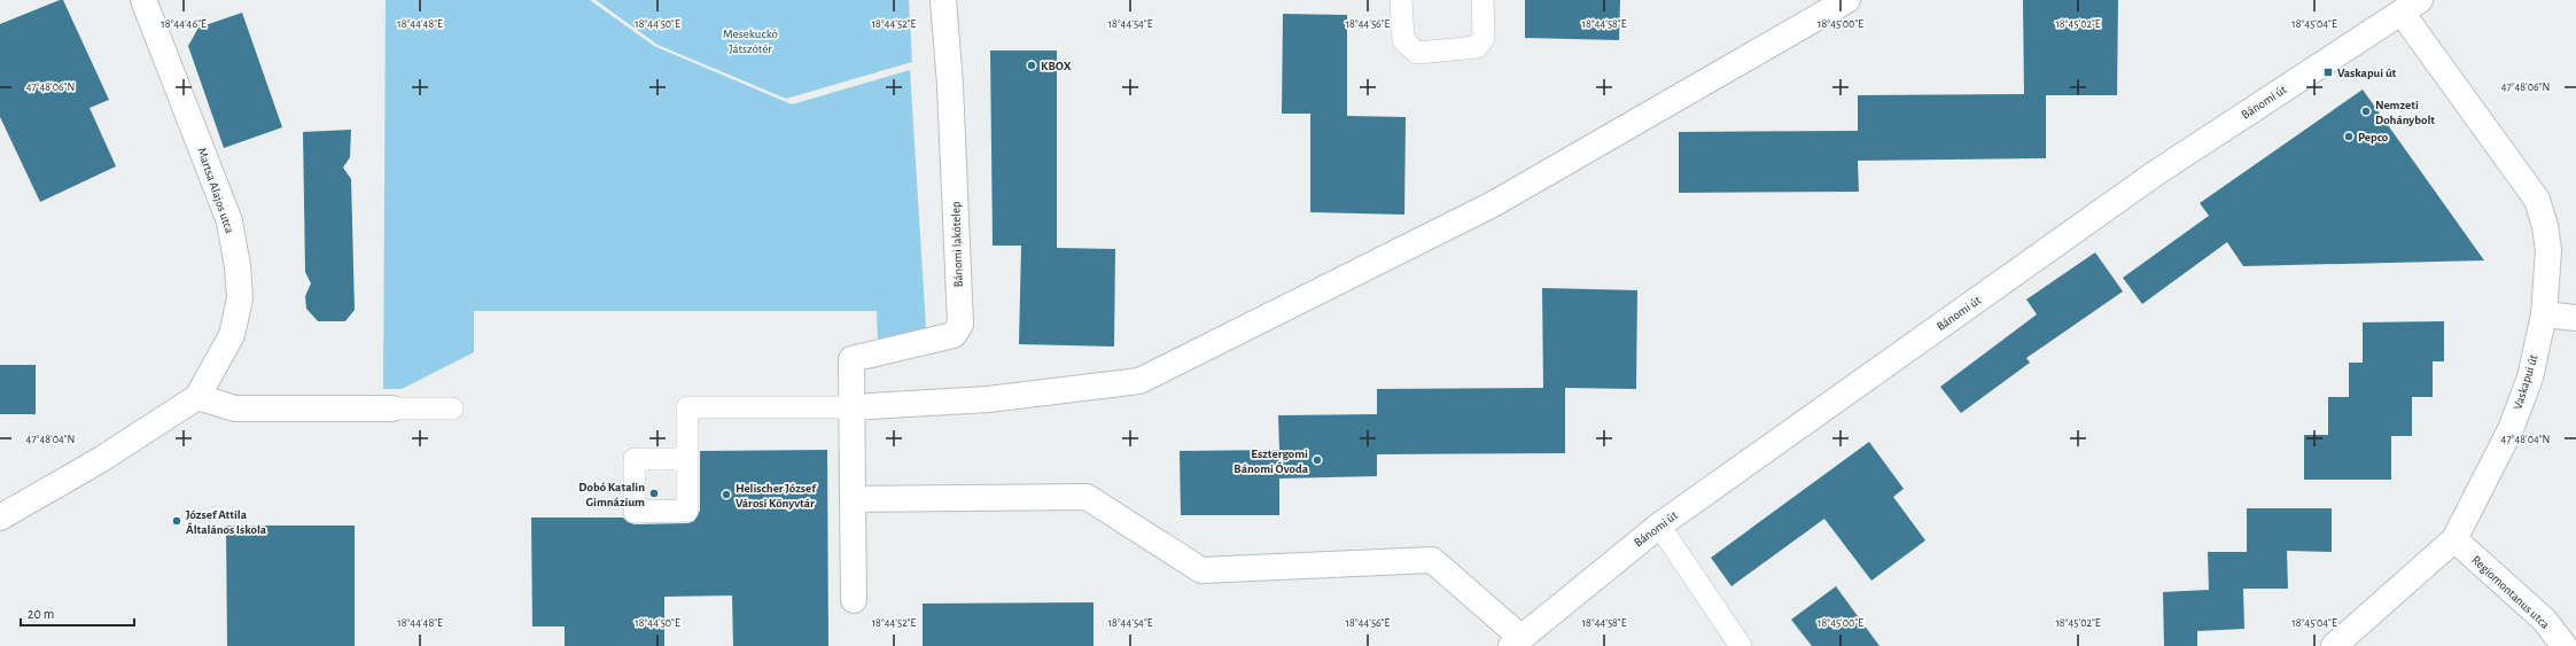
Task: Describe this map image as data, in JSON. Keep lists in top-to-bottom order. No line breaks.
{"streets":{"street":["Bánomi út","Martsa Alajos utca","Bánomi lakótelep","Vaskapui út","Regiomontanus utca"]},"crossings":[["Bánomi út","Vaskapui út"],["Vaskapui út","Regiomontanus utca"]],"parks":["Mesekuckó Játszótér"],"places":{"other":["KBOX","Nemzeti Dohánybolt","Pepco","Esztergomi Bánomi Óvoda","Dobó Katalin Gimnázium","Helischer József Városi Könyvtár","József Attila Általános Iskola"],"transit":["Vaskapui út"]},"scale_bar":"20 m","coordinates":["18°44'46\"E","18°44'48\"E","18°44'50\"E","18°44'52\"E","18°44'54\"E","18°44'56\"E","18°44'58\"E","18°45'00\"E","18°45'02\"E","18°45'04\"E","47°48'06\"N","47°48'04\"N"]}
